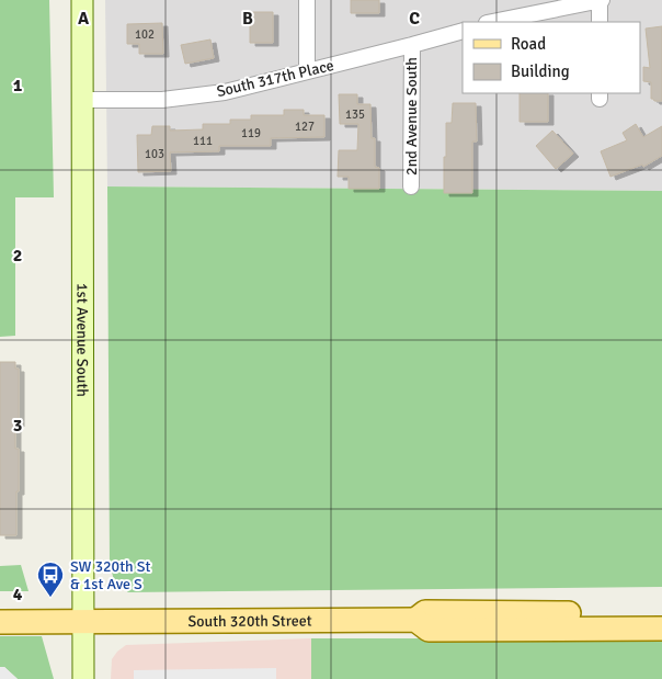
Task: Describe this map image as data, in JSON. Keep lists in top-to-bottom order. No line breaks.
{"streets":{"main road":["1st Avenue South","South 320th Street"],"street":["South 317th Place","2nd Avenue South"]},"crossings":[["South 317th Place","2nd Avenue South"],["South 317th Place","1st Avenue South"],["1st Avenue South","South 320th Street"]],"places":{"bus stop":["SW 320th St & 1st Ave S"]},"house_numbers":["102","135","127","119","111","103"],"legend":["Road","Building"],"grid":{"columns":["A","B","C"],"rows":["1","2","3","4"]}}
